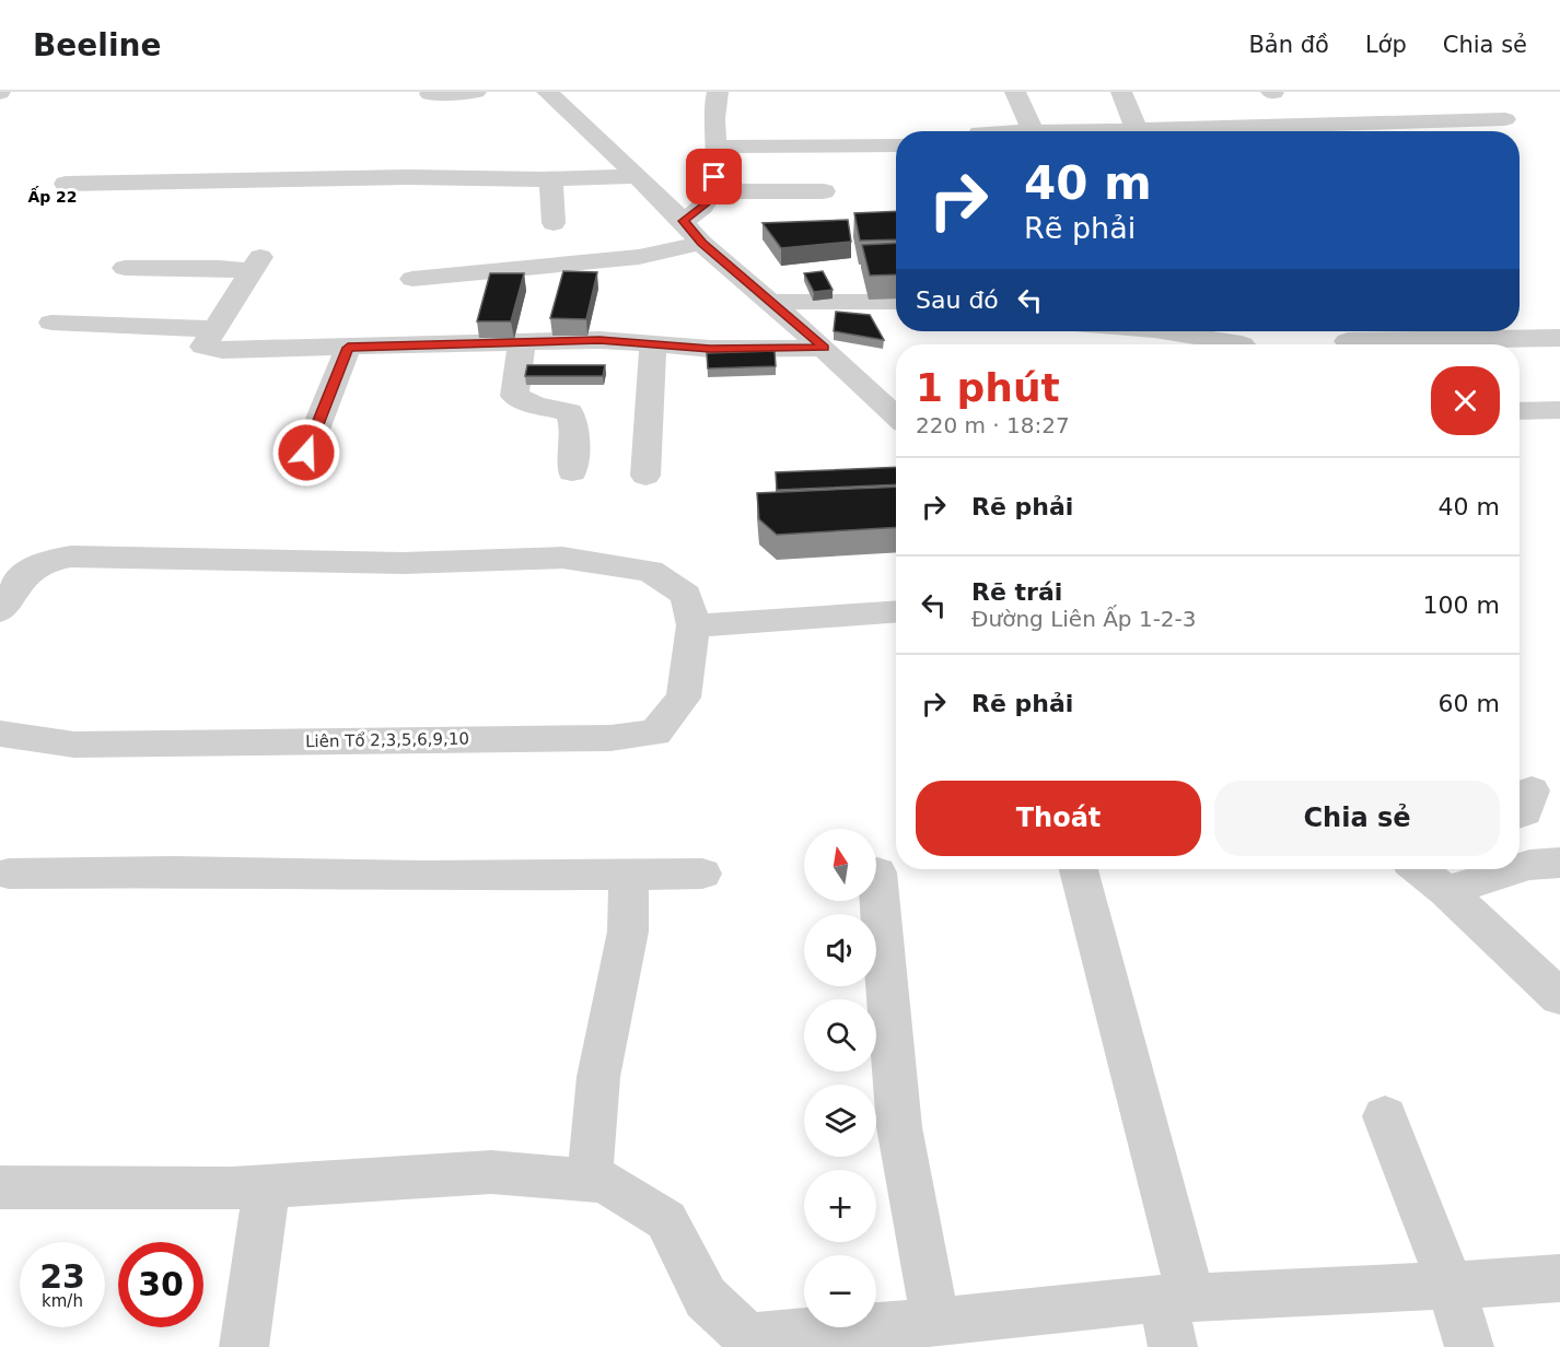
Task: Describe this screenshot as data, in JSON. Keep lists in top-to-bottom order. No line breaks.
{"streets":{"street":["Liên Tổ 2,3,5,6,9,10"]},"districts":["Ấp 22"],"north":"top","page":{"header":"Beeline","nav":["Bản đồ","Lớp","Chia sẻ"],"turn":["40 m","Rẽ phải"],"then":"Sau đó","heading":["1 phút","220 m · 18:27"],"list":[{"name":"Rẽ phải","value":"40 m"},{"name":"Rẽ trái","note":"Đường Liên Ấp 1-2-3","value":"100 m"},{"name":"Rẽ phải","value":"60 m"}],"buttons":["Thoát","Chia sẻ"],"map_buttons":["+","−"],"speed":"23 km/h","limit":"30"}}
